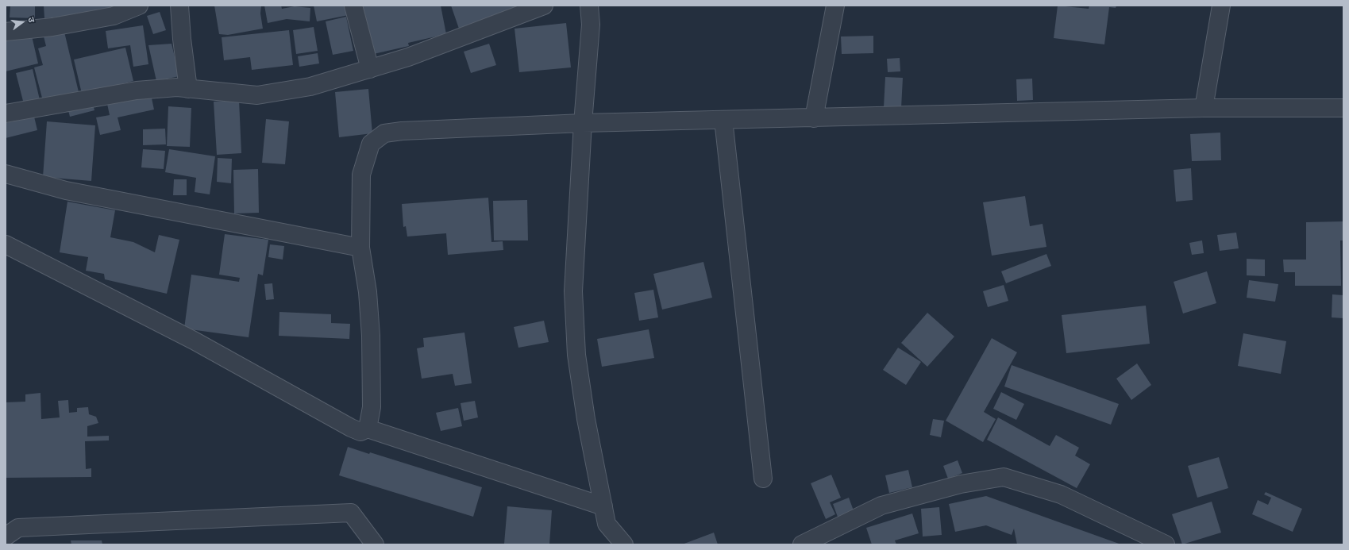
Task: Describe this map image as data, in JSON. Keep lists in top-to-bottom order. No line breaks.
{"north":"right"}
